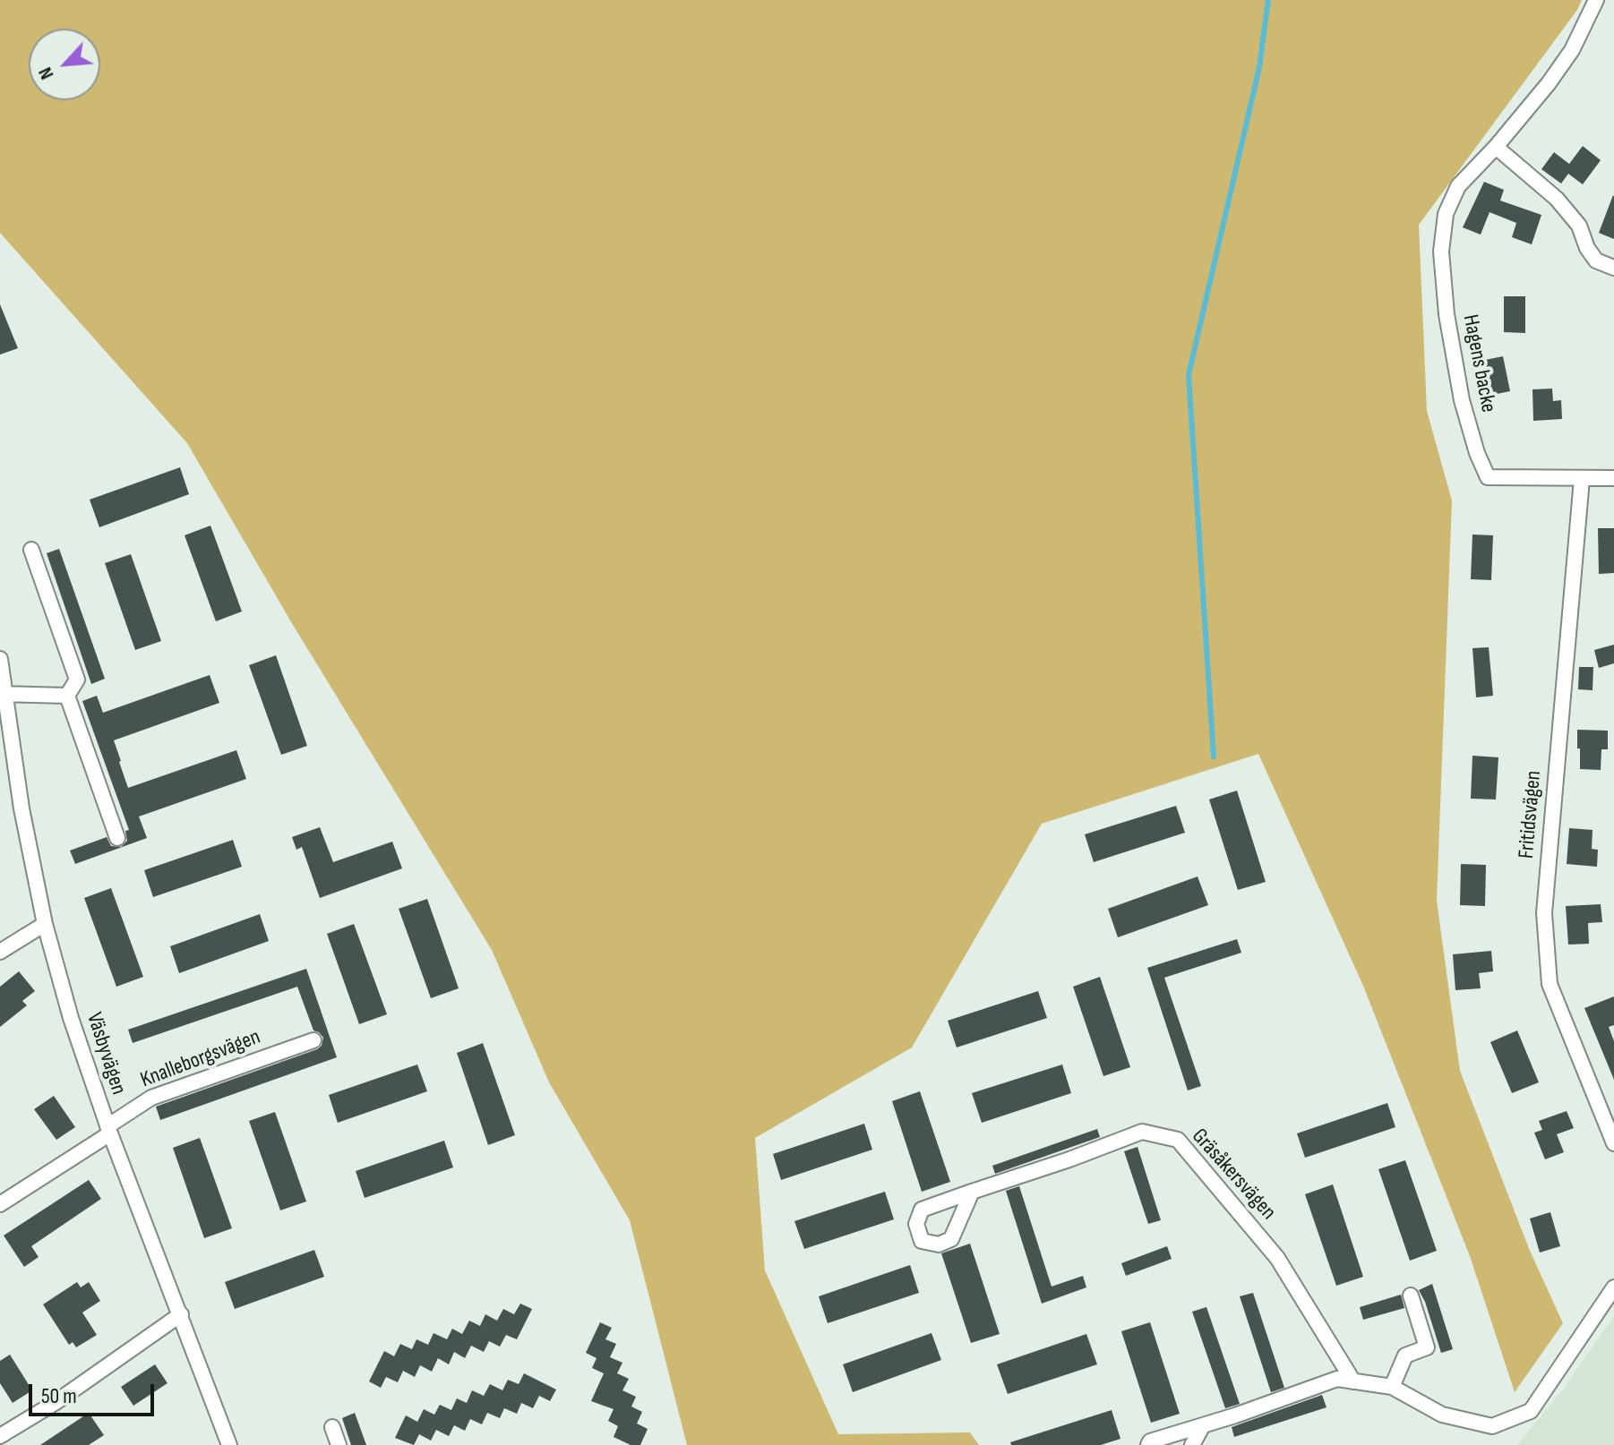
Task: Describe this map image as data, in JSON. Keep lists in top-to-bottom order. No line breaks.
{"streets":{"street":["Hagens backe","Fritidsvägen","Väsbyvägen","Knalleborgsvägen","Gräsåkersvägen"]},"crossings":[["Hagens backe","Fritidsvägen"],["Väsbyvägen","Knalleborgsvägen"]],"scale_bar":"50 m","north":"bottom left"}
